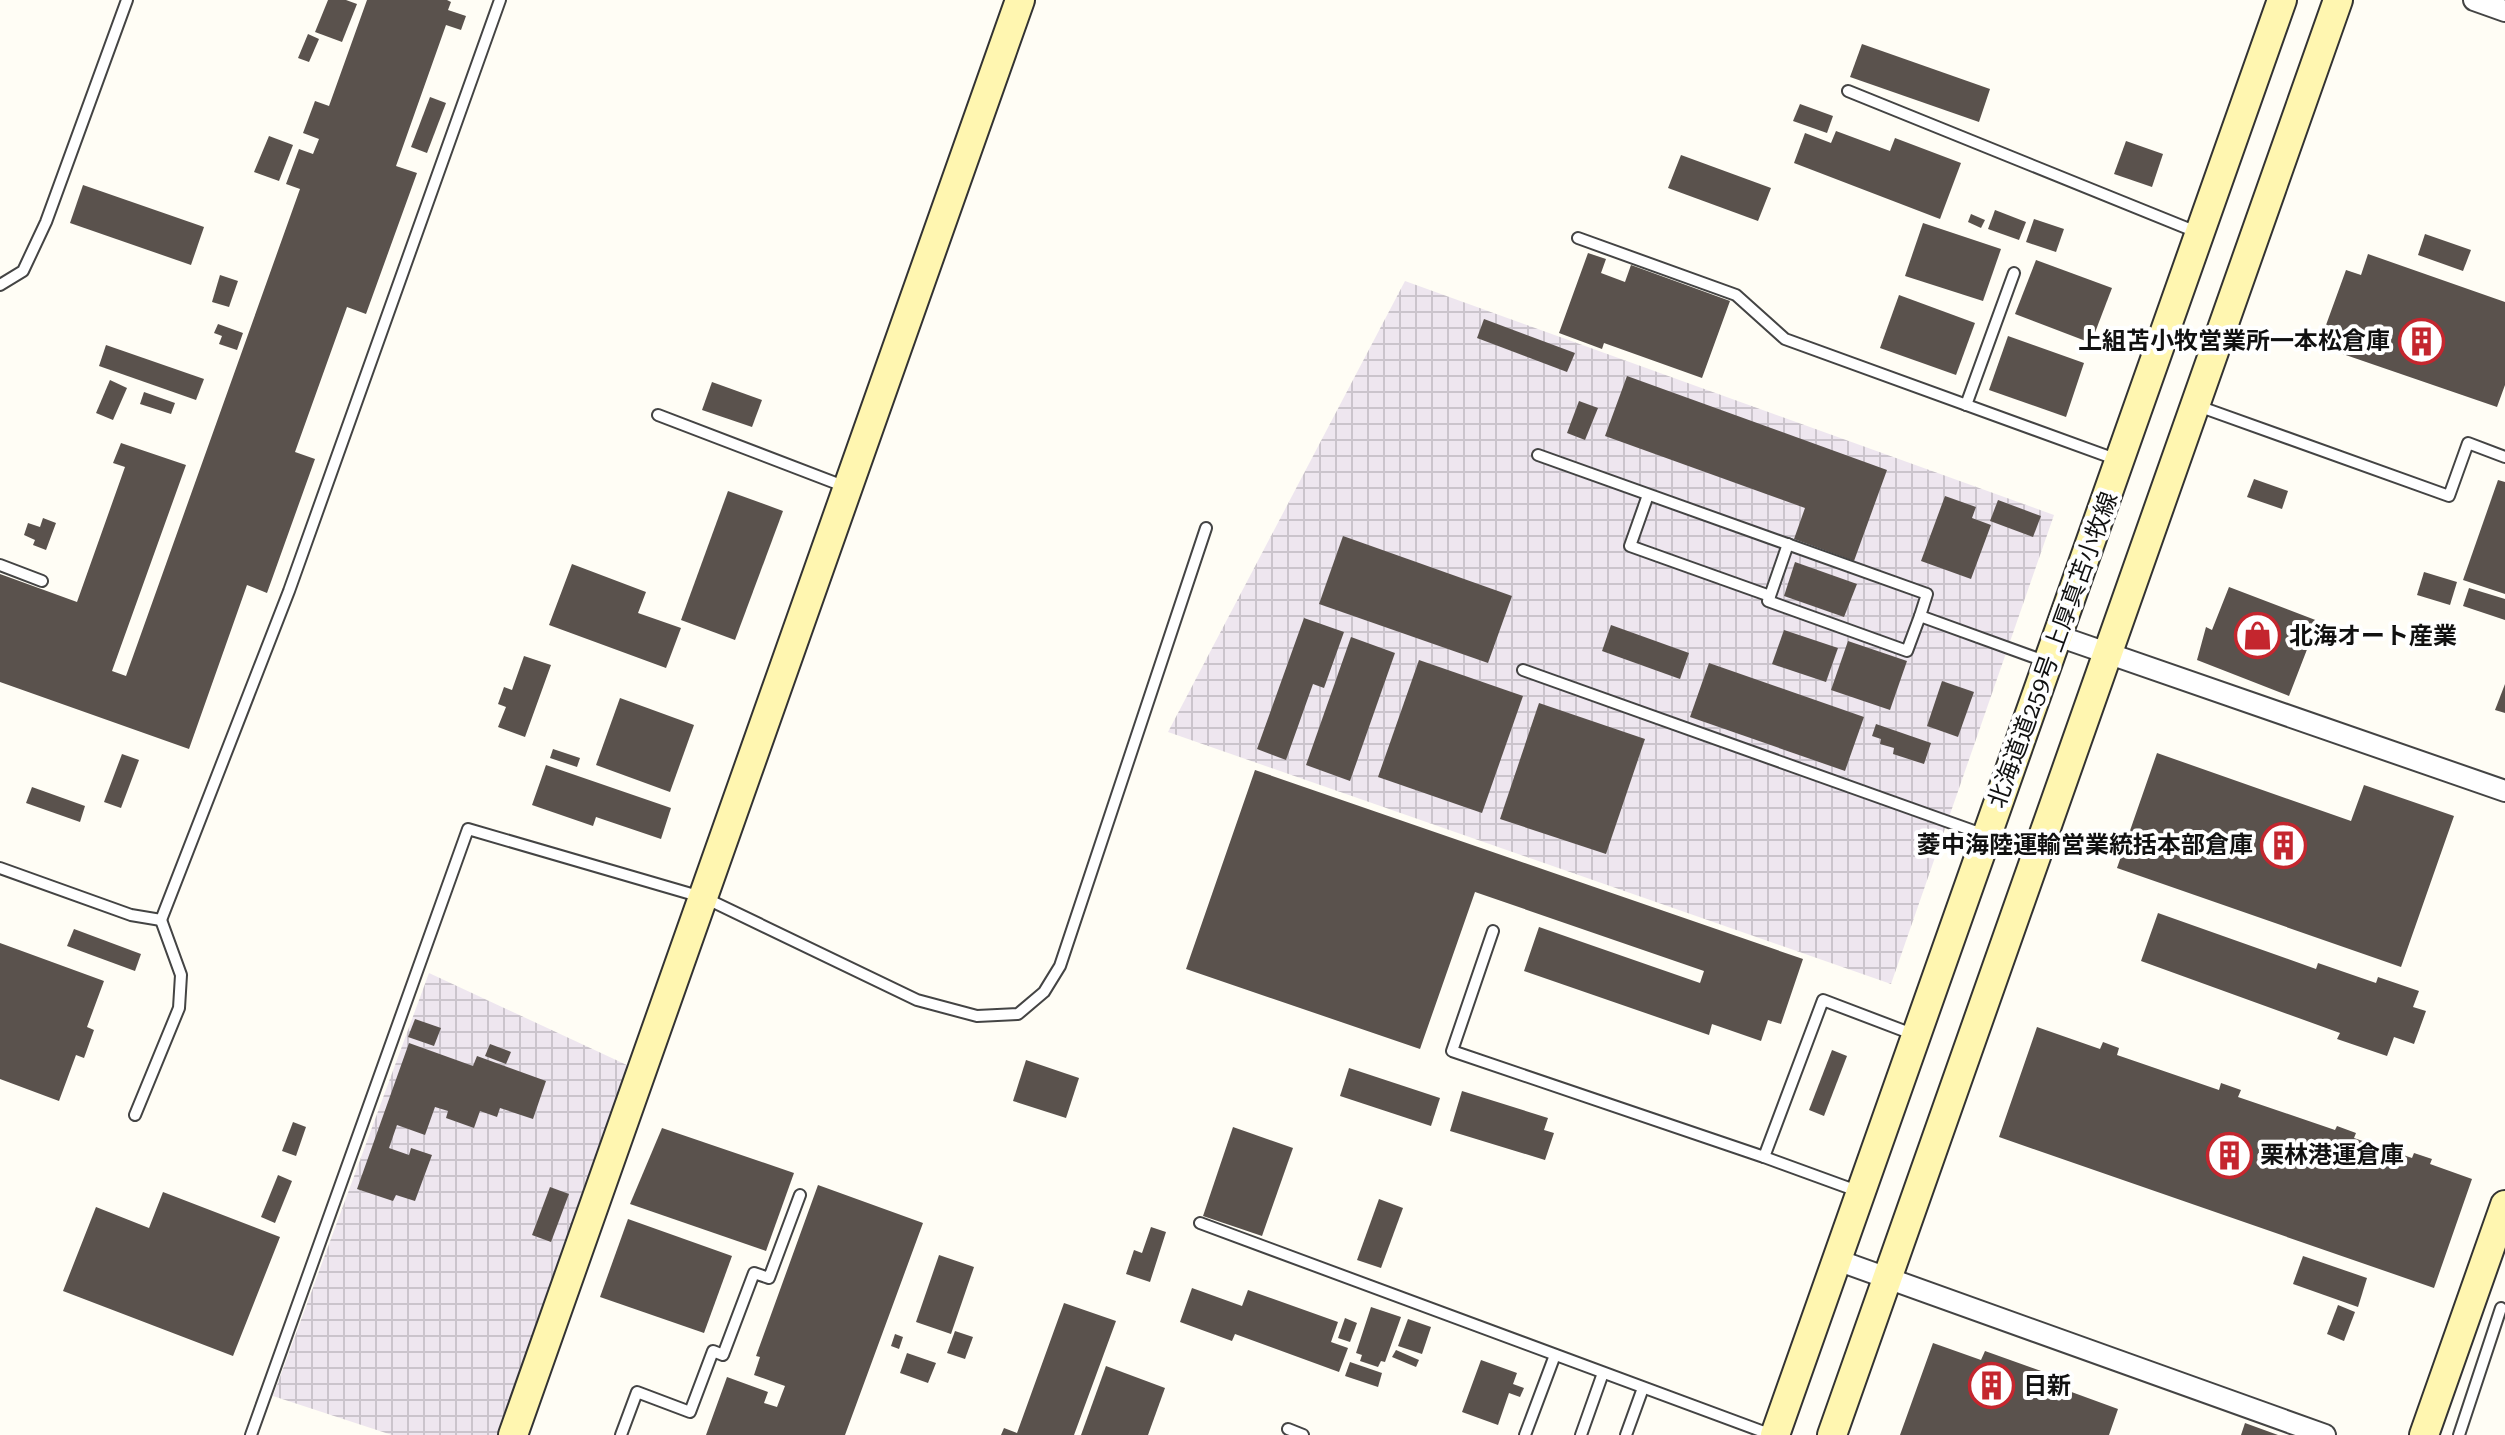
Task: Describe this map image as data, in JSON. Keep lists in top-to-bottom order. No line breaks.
{"streets":{"main road":["北海道道259号 上厚真苫小牧線"]},"places":{"building":["上組苫小牧営業所一本松倉庫","菱中海陸運輸営業統括本部倉庫","栗林港運倉庫","日新"],"shop":["北海オート産業"]}}
